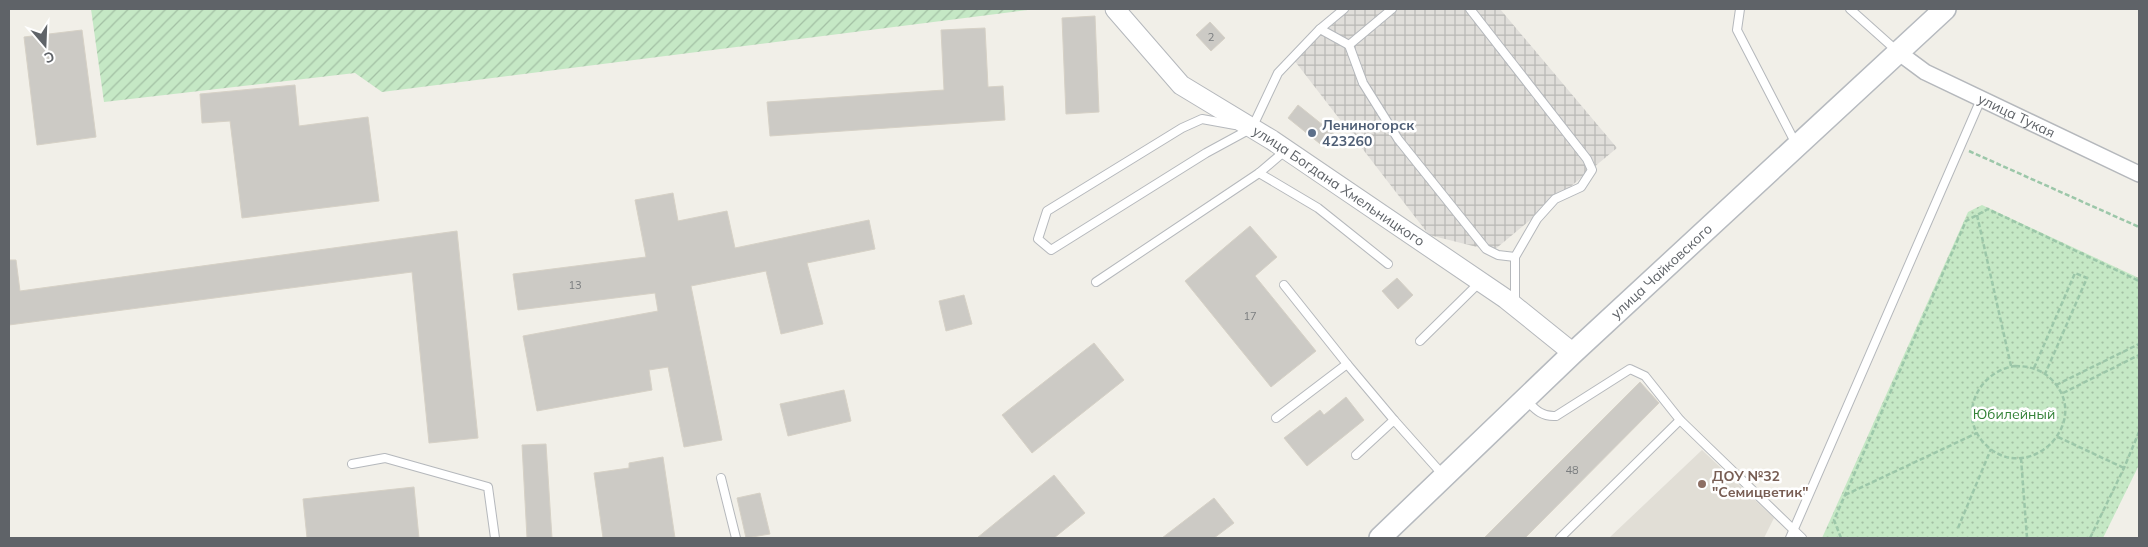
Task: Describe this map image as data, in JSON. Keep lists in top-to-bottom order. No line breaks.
{"streets":{"main road":["улица Чайковского"],"street":["улица Тукая","улица Богдана Хмельницкого"]},"crossings":[["улица Тукая","улица Чайковского"],["улица Богдана Хмельницкого","улица Чайковского"]],"parks":["Юбилейный"],"places":["Лениногорск 423260","ДОУ №32 \"Семицветик\""],"house_numbers":["2","13","17","48"],"north":"bottom"}
